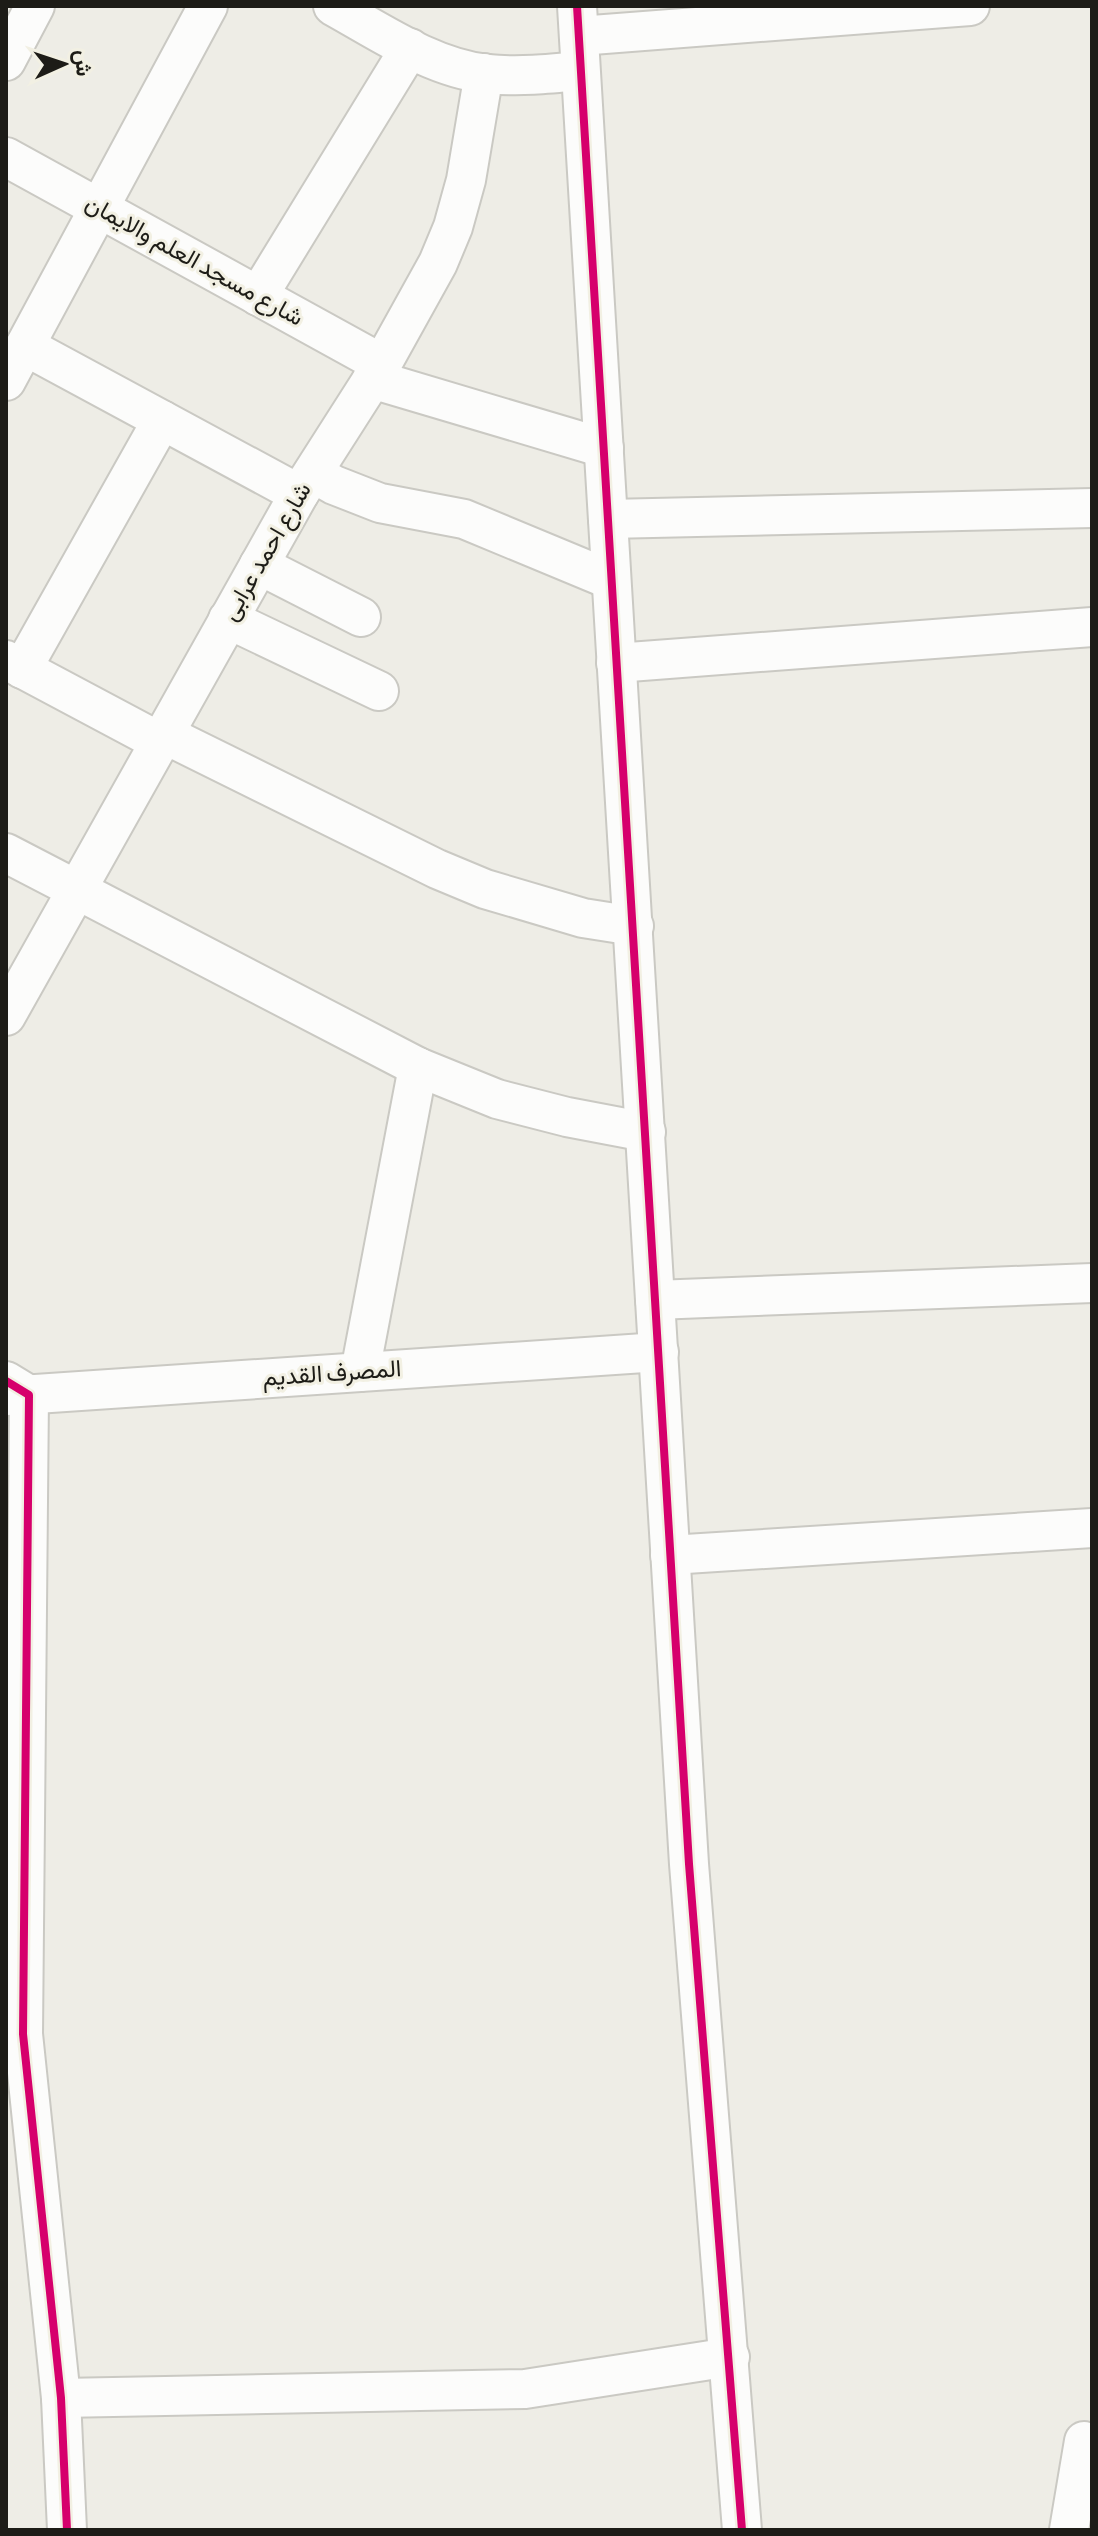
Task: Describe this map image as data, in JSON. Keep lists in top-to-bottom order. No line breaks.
{"streets":{"street":["شارع مسجد العلم والايمان","شارع احمد عرابى","المصرف القديم"]},"crossings":[["شارع مسجد العلم والايمان","شارع احمد عرابى"]],"north":"right"}
